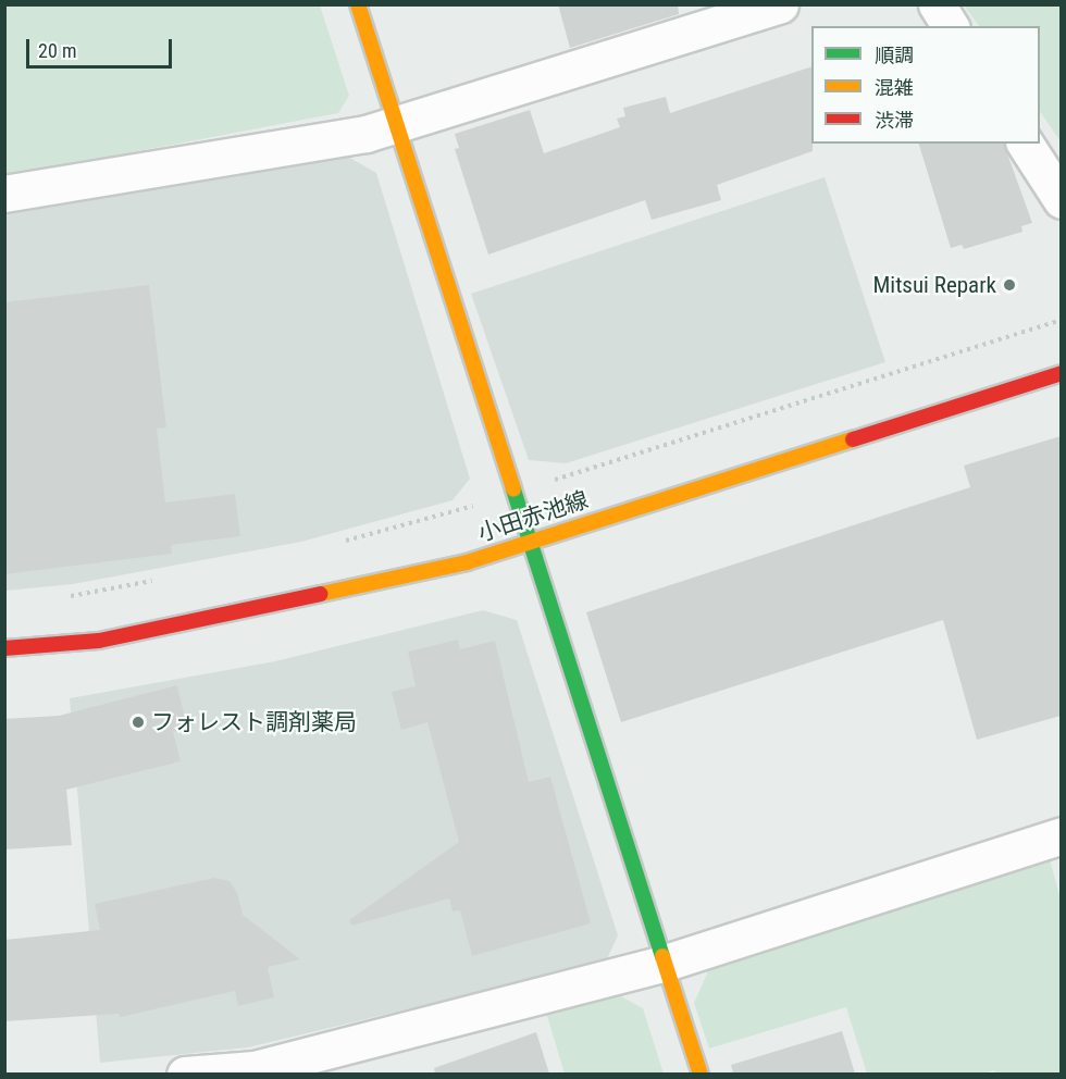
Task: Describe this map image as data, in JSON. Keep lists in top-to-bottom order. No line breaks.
{"streets":{"street":["小田赤池線"]},"places":["Mitsui Repark","フォレスト調剤薬局"],"legend":["順調","混雑","渋滞"],"scale_bar":"20 m"}
